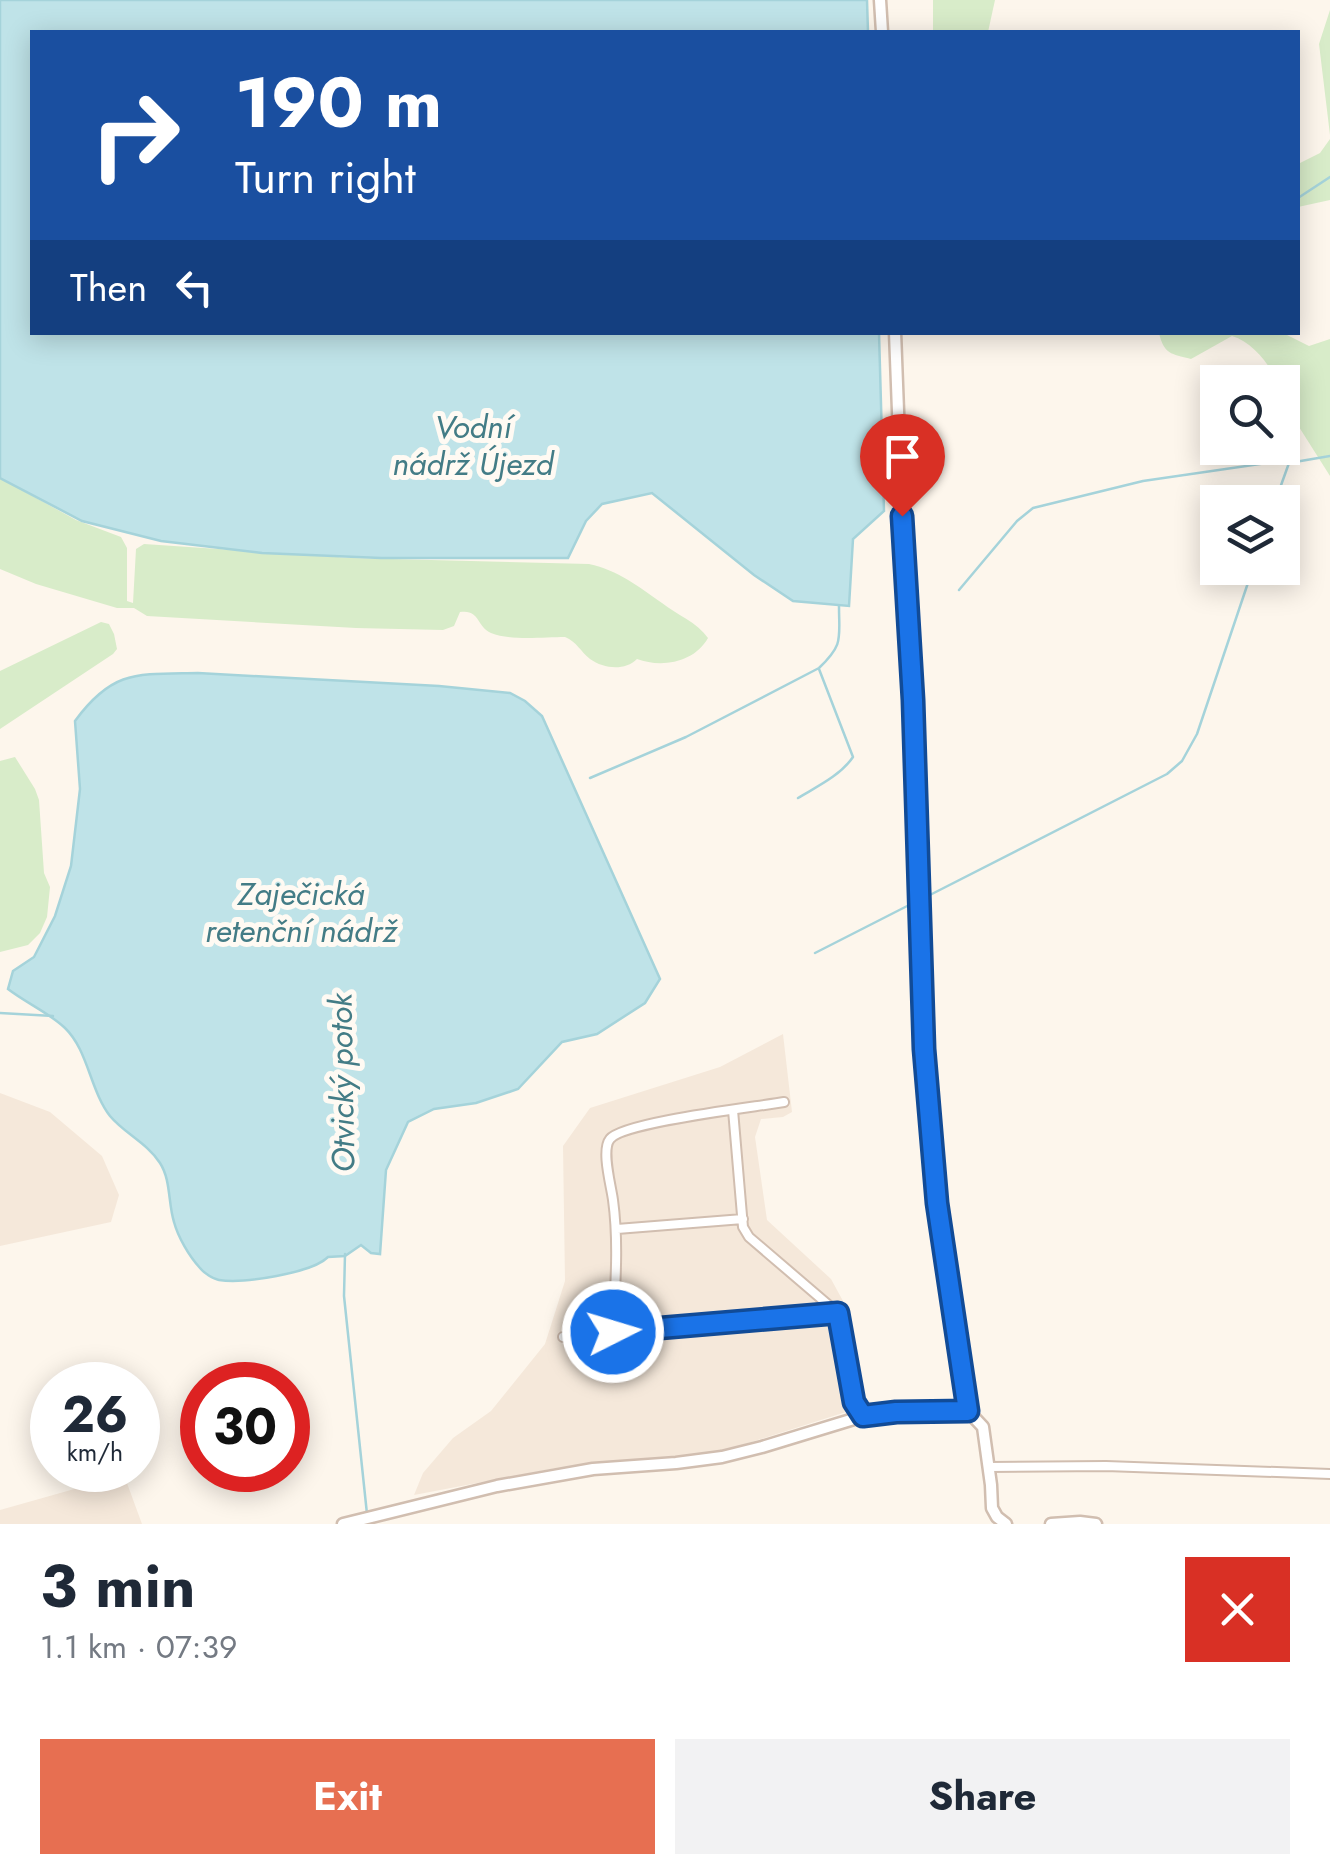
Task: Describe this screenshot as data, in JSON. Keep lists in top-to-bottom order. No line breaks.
{"water":["Vodní nádrž Újezd","Zaječická retenční nádrž","Otvický potok"],"page":{"turn":["190 m","Turn right"],"then":"Then","speed":"26 km/h","limit":"30","heading":["3 min","1.1 km · 07:39"],"buttons":["Exit","Share"]}}
